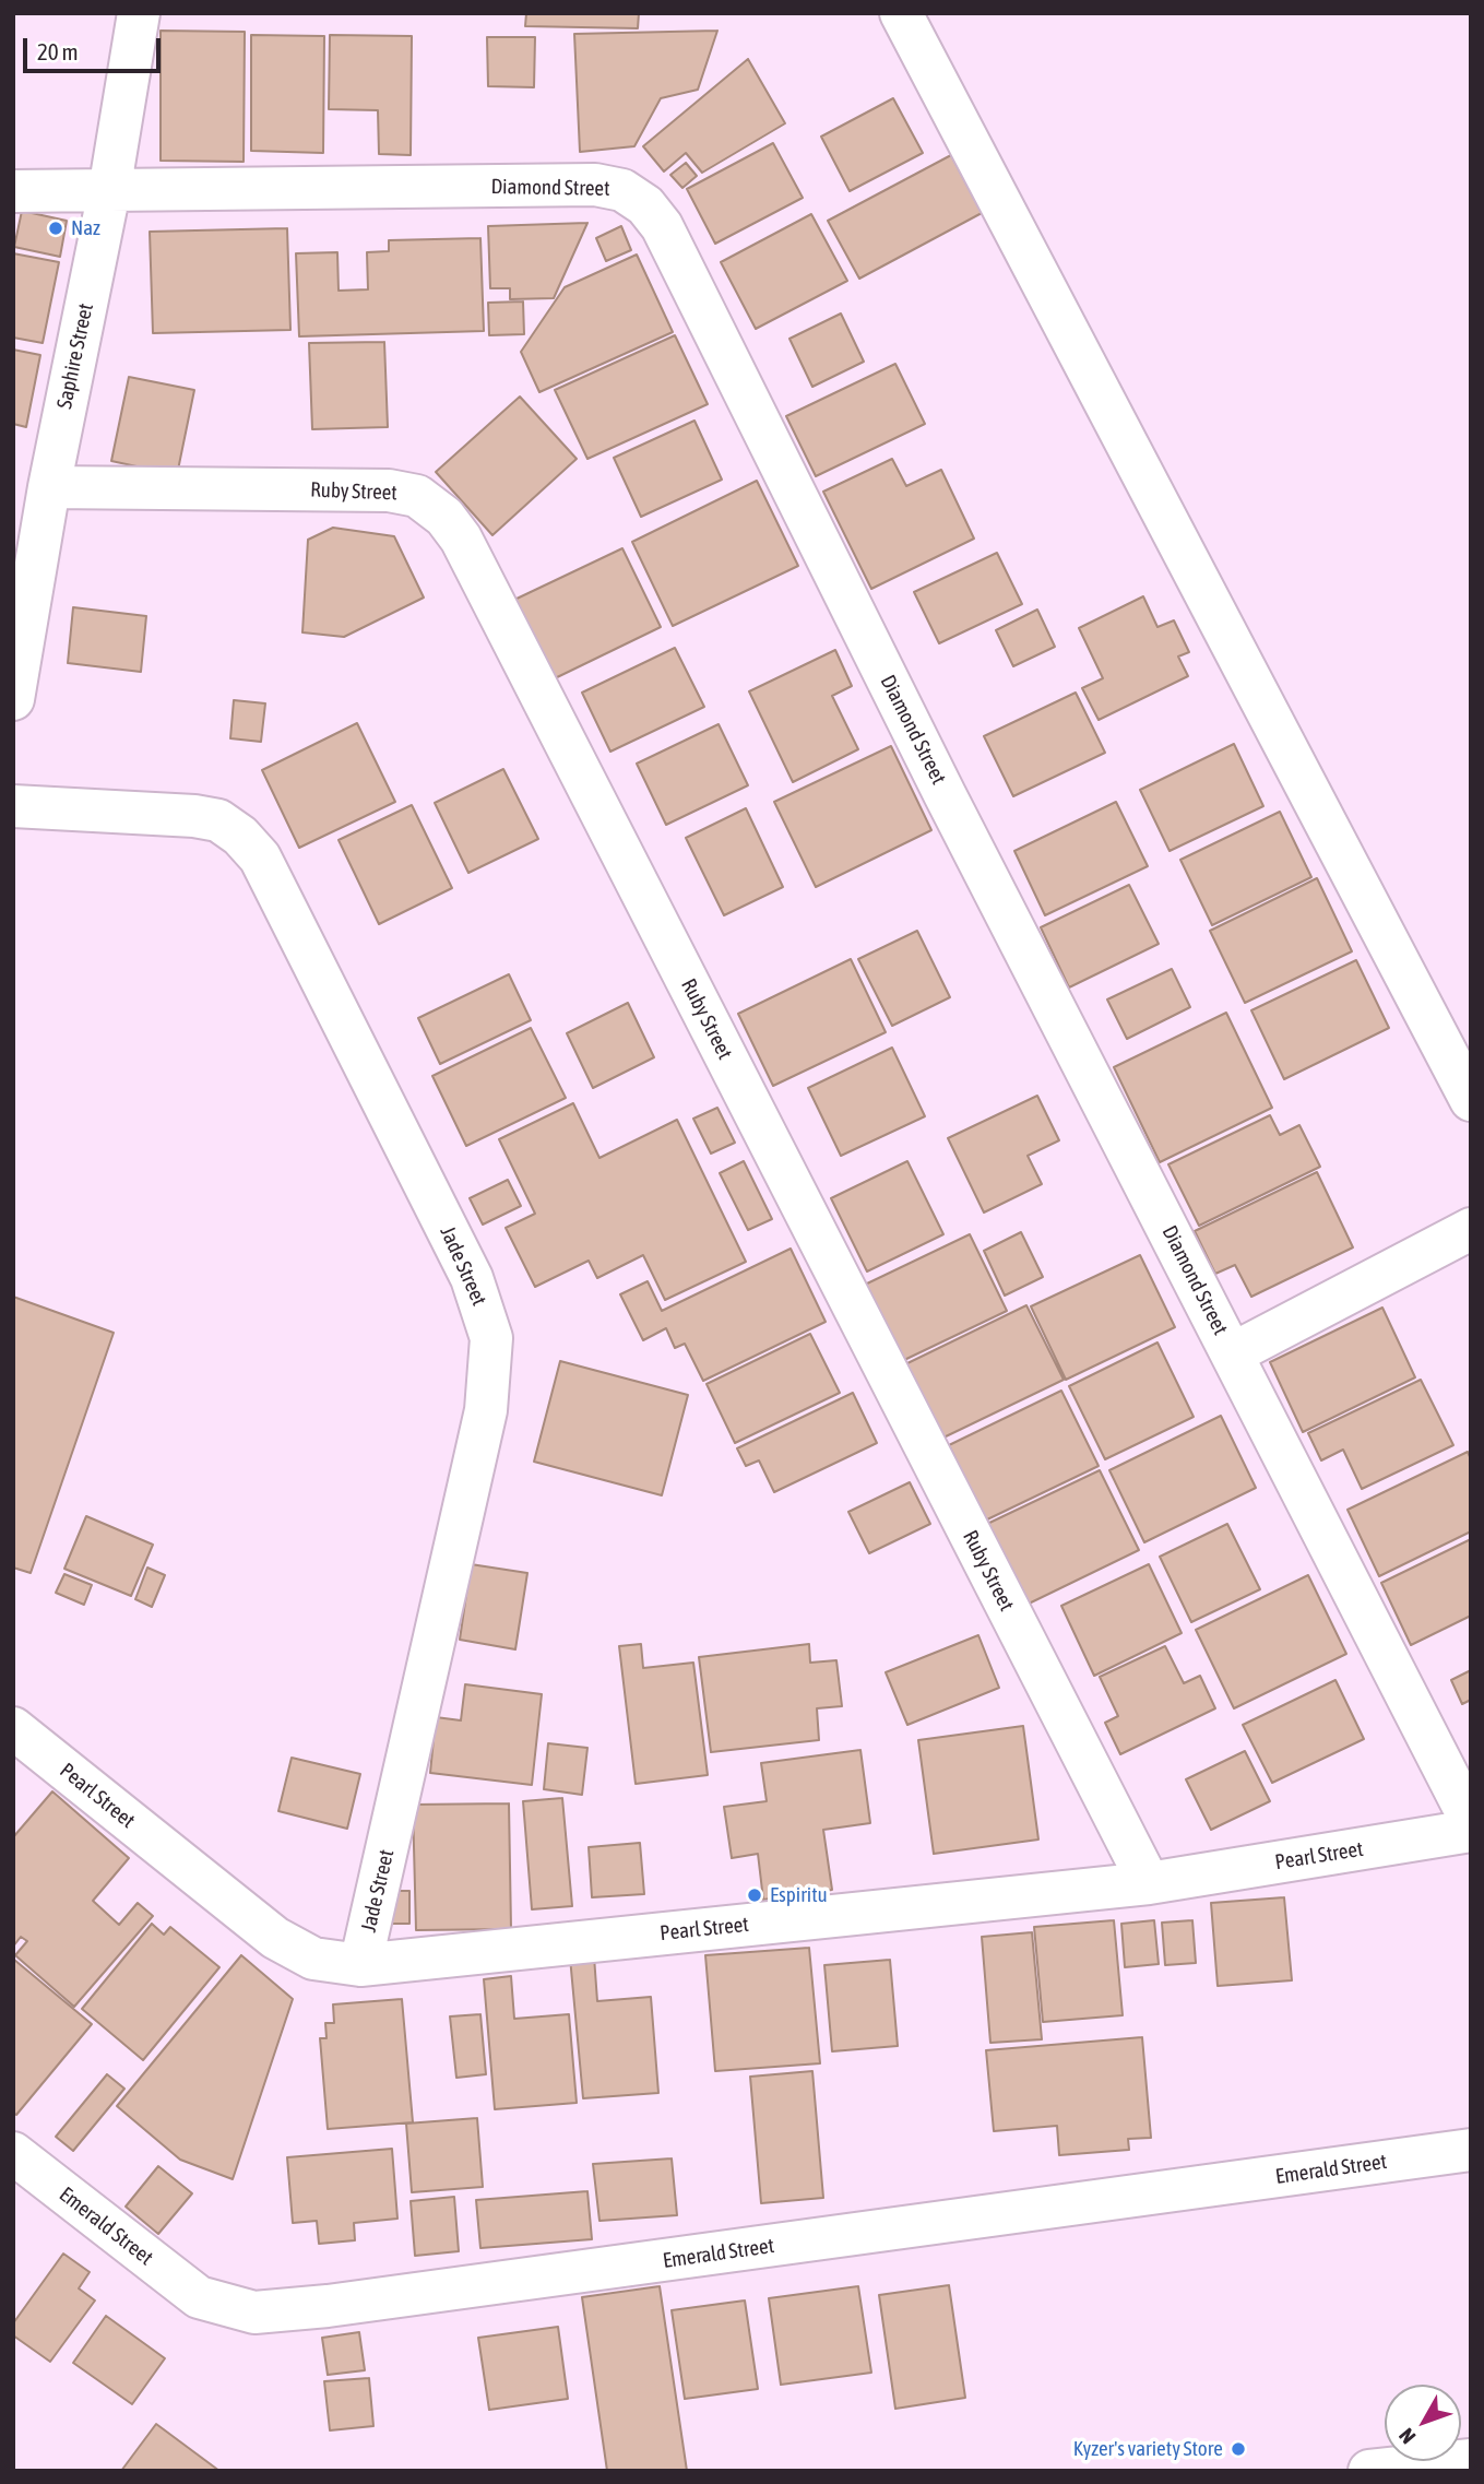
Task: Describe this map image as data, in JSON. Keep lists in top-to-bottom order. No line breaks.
{"streets":{"street":["Diamond Street","Saphire Street","Ruby Street","Jade Street","Pearl Street","Emerald Street"]},"crossings":[["Diamond Street","Saphire Street"],["Saphire Street","Ruby Street"],["Ruby Street","Pearl Street"],["Jade Street","Pearl Street"]],"places":["Naz","Espiritu","Kyzer's variety Store"],"scale_bar":"20 m","north":"bottom left"}
